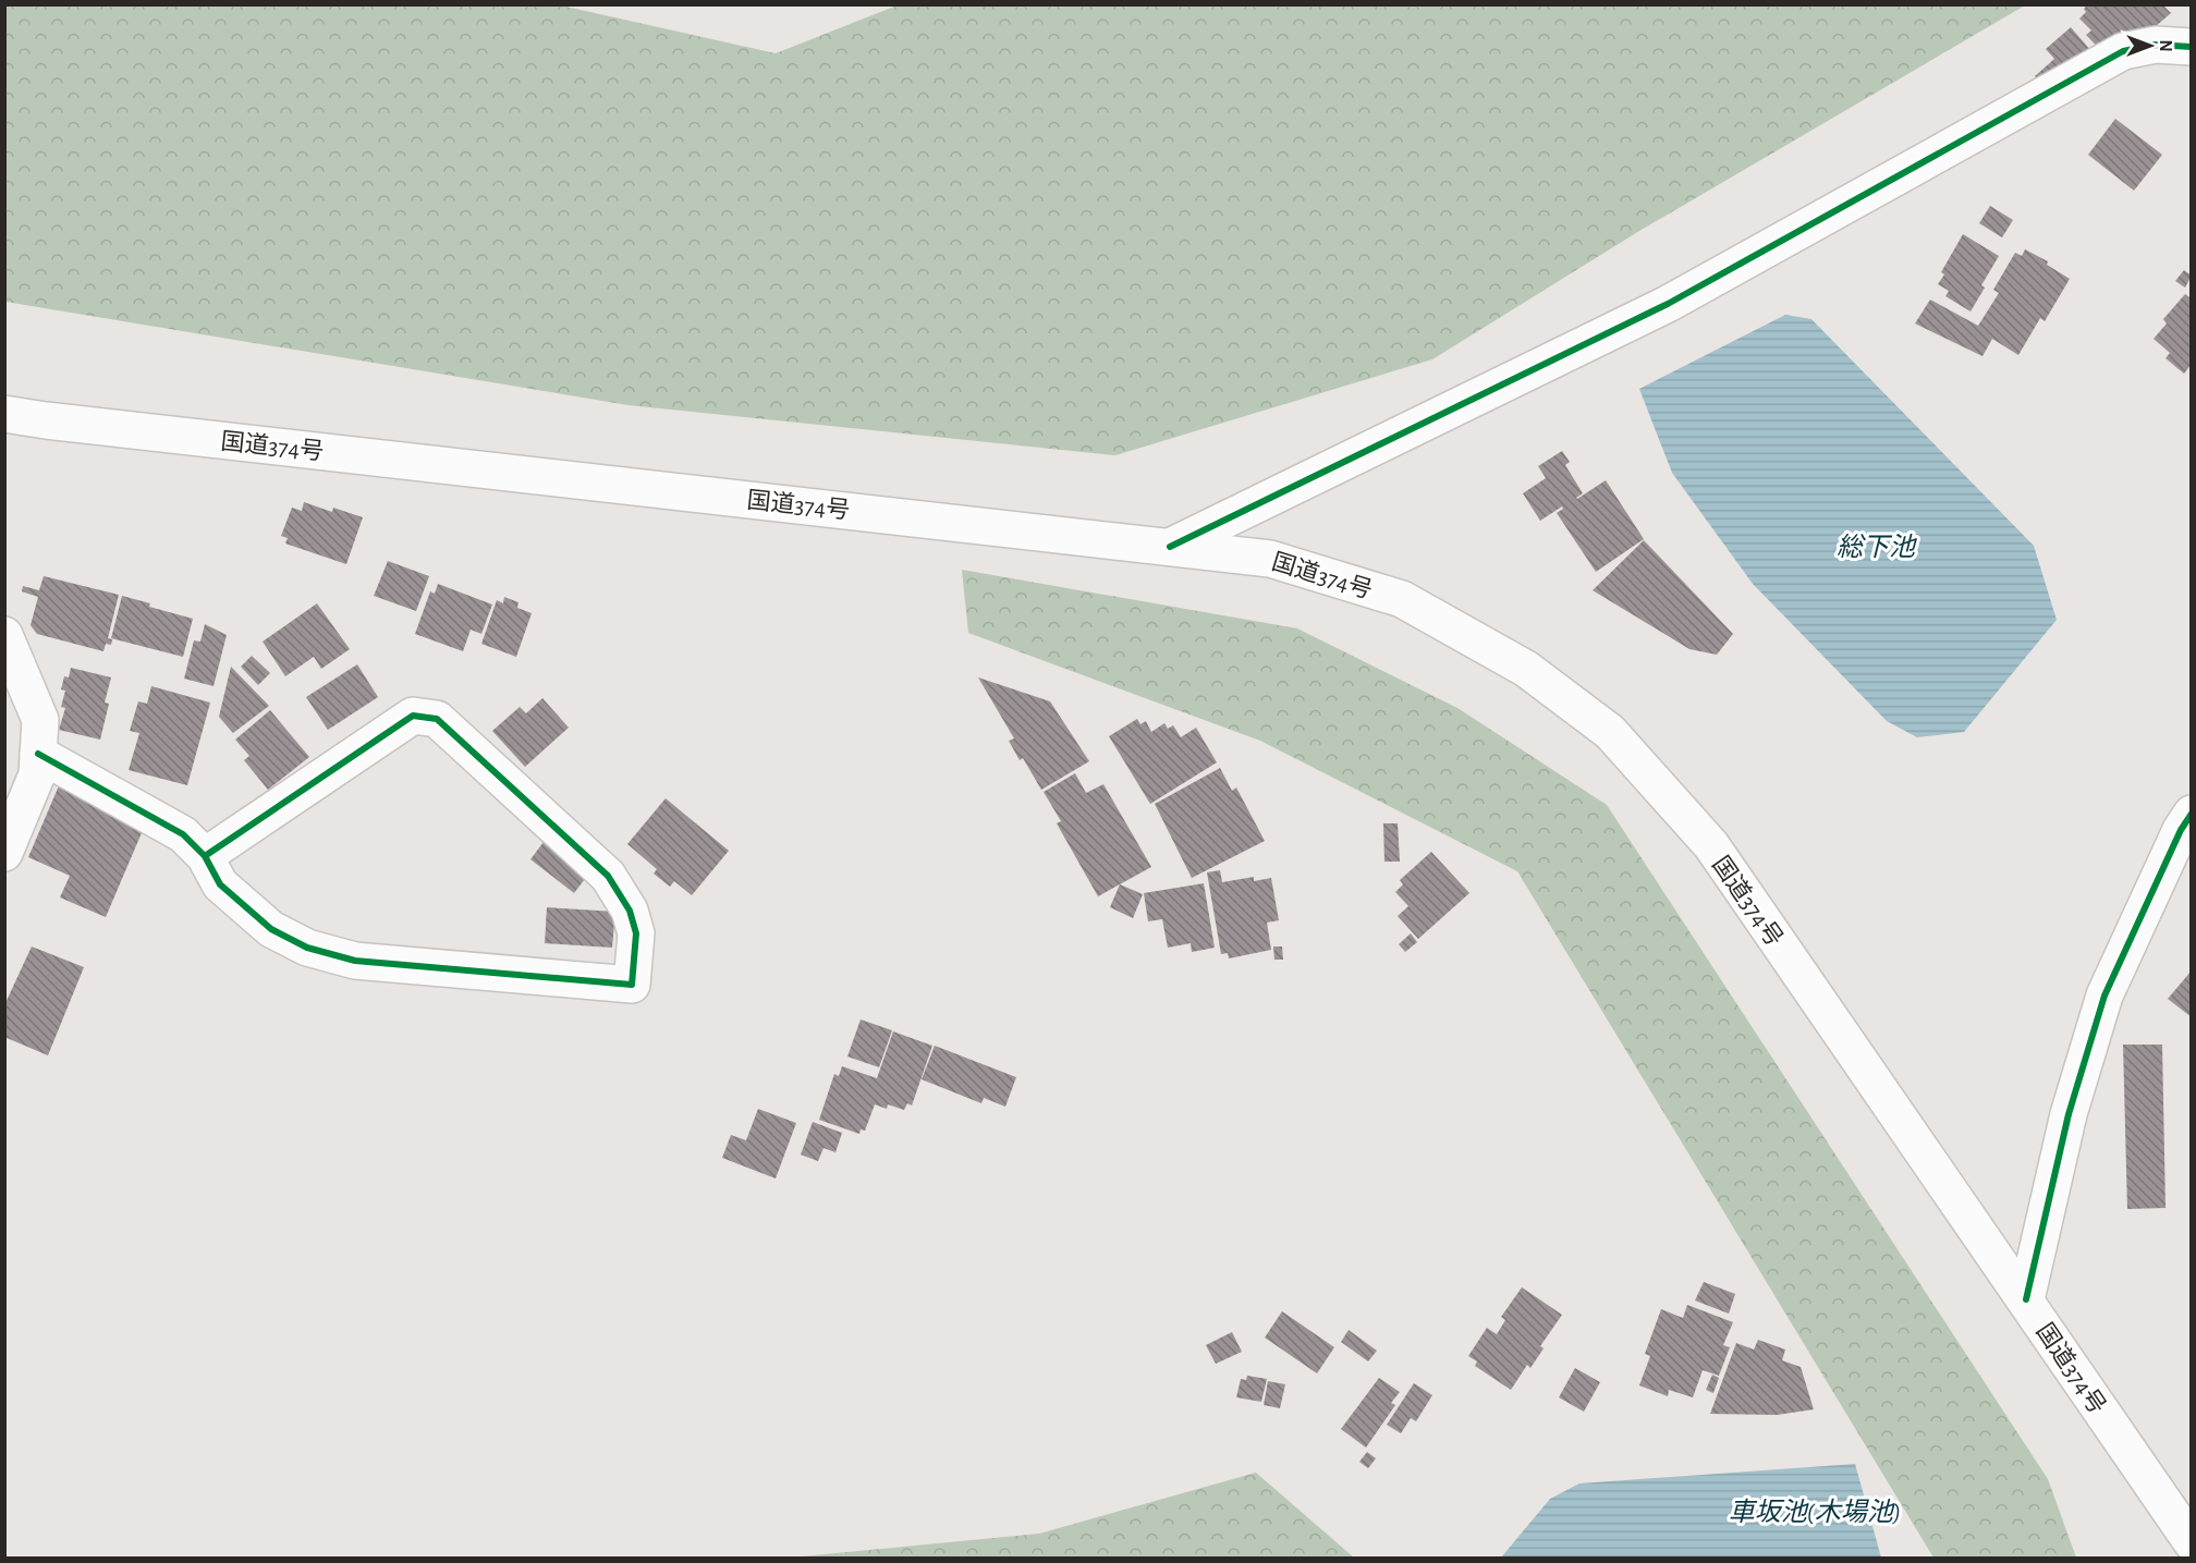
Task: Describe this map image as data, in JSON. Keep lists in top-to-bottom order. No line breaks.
{"streets":{"main road":["国道374号"]},"water":["総下池","車坂池(木場池)"],"north":"right"}
